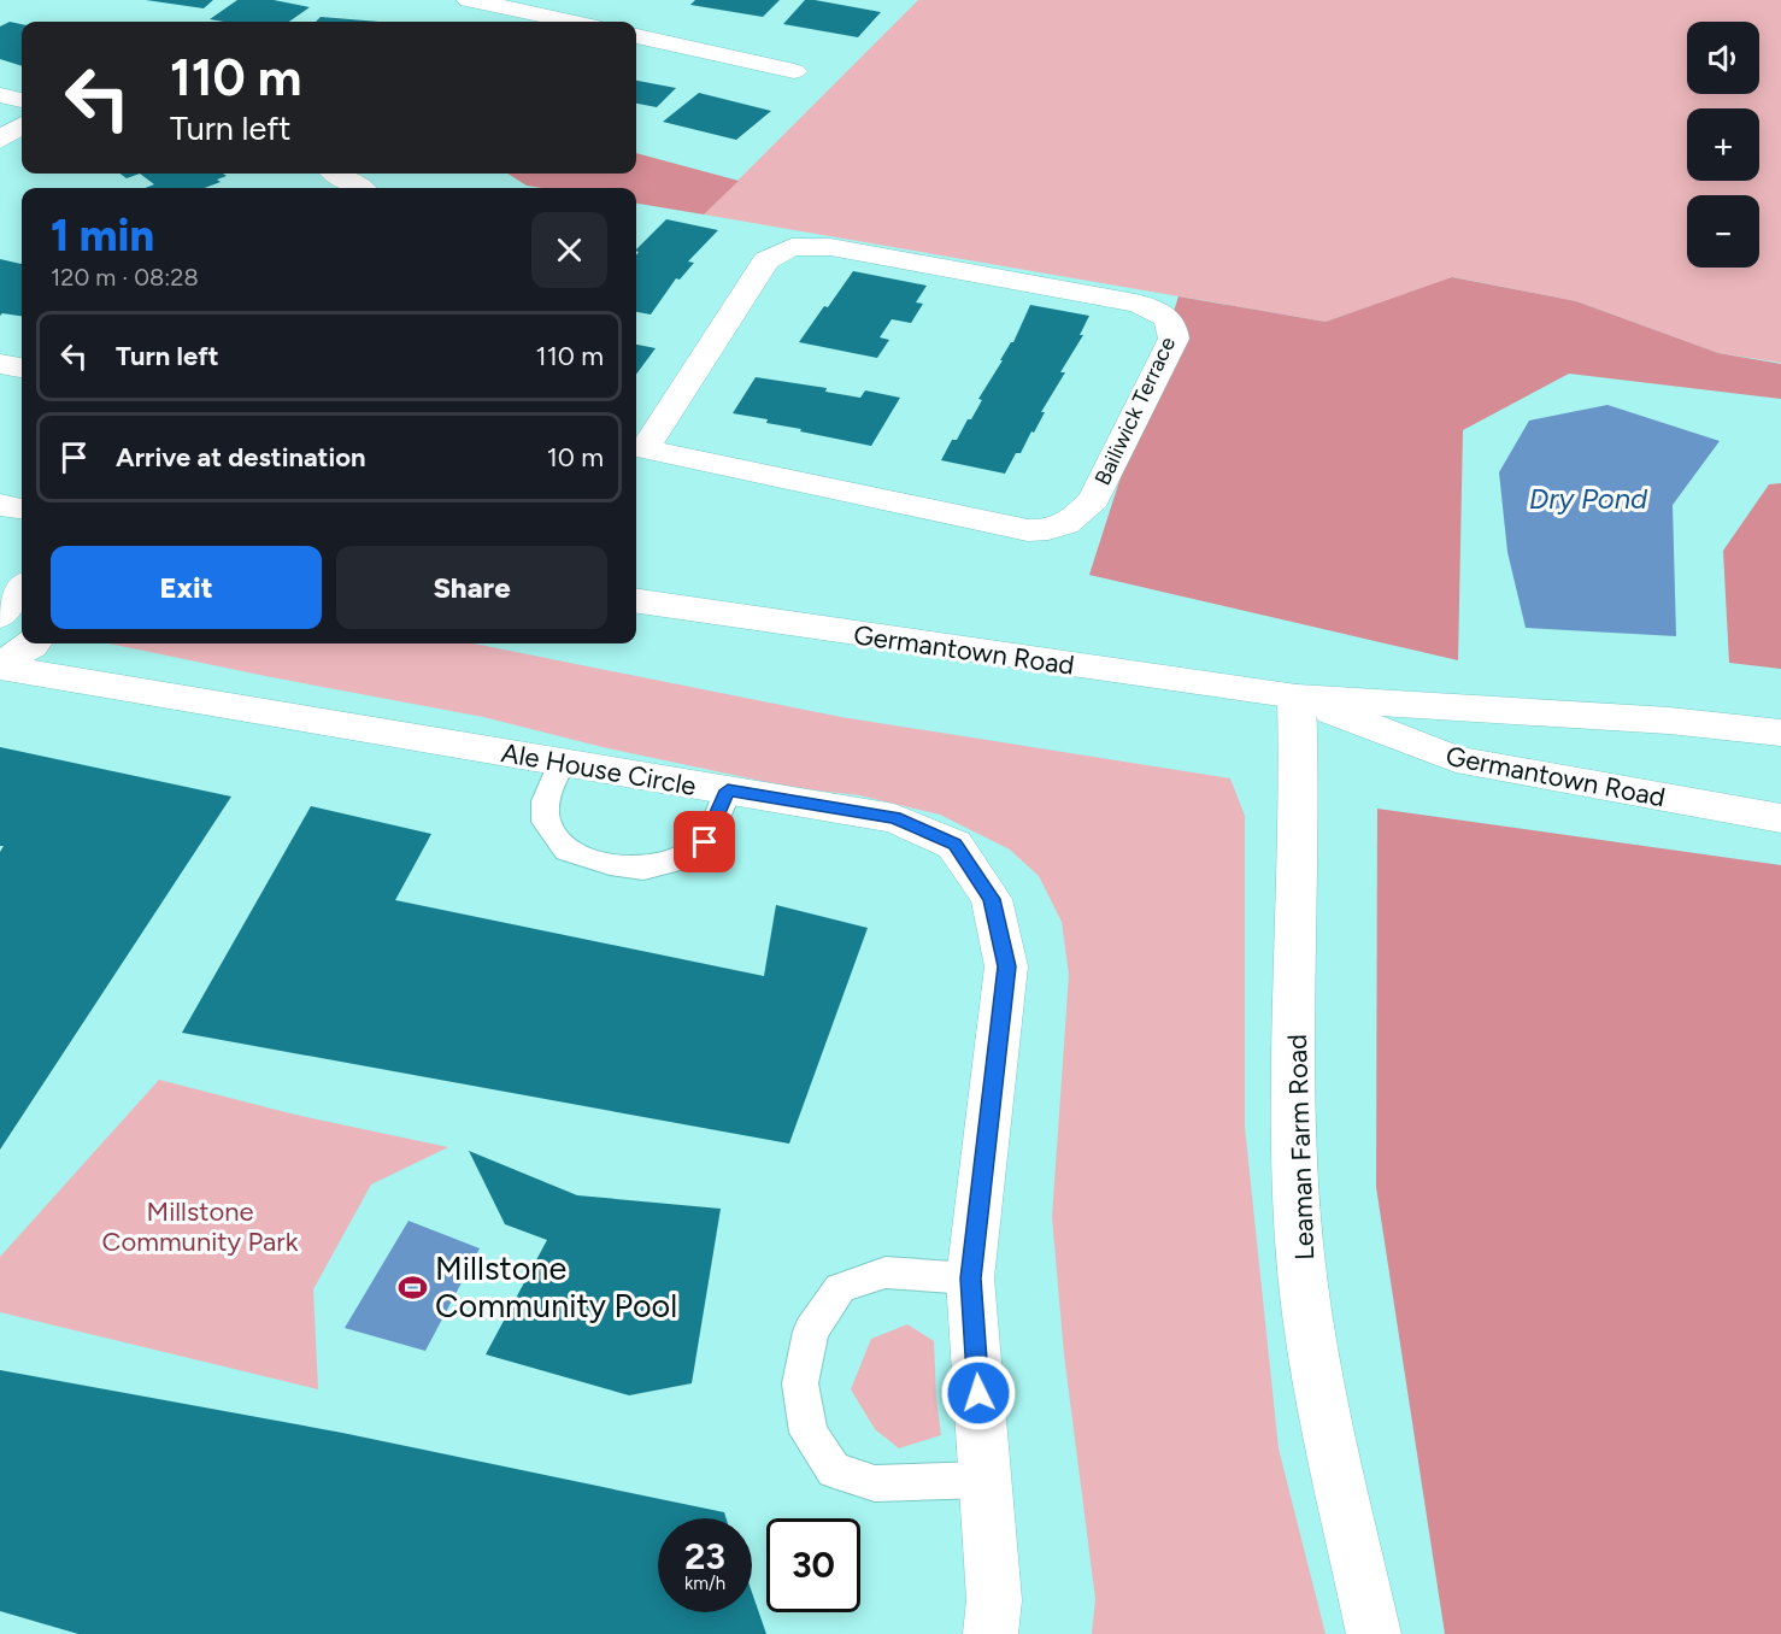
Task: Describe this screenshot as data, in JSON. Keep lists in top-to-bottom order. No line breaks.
{"streets":{"street":["Bailiwick Terrace","Germantown Road","Ale House Circle","Leaman Farm Road"]},"crossings":[["Germantown Road","Leaman Farm Road"]],"water":["Dry Pond"],"parks":["Millstone Community Park"],"places":{"sports":["Millstone Community Pool"]},"page":{"map_buttons":["+","−"],"turn":["110 m","Turn left"],"heading":["1 min","120 m · 08:28"],"list":[{"name":"Turn left","value":"110 m"},{"name":"Arrive at destination","value":"10 m"}],"buttons":["Exit","Share"],"speed":"23 km/h","limit":"30"}}
